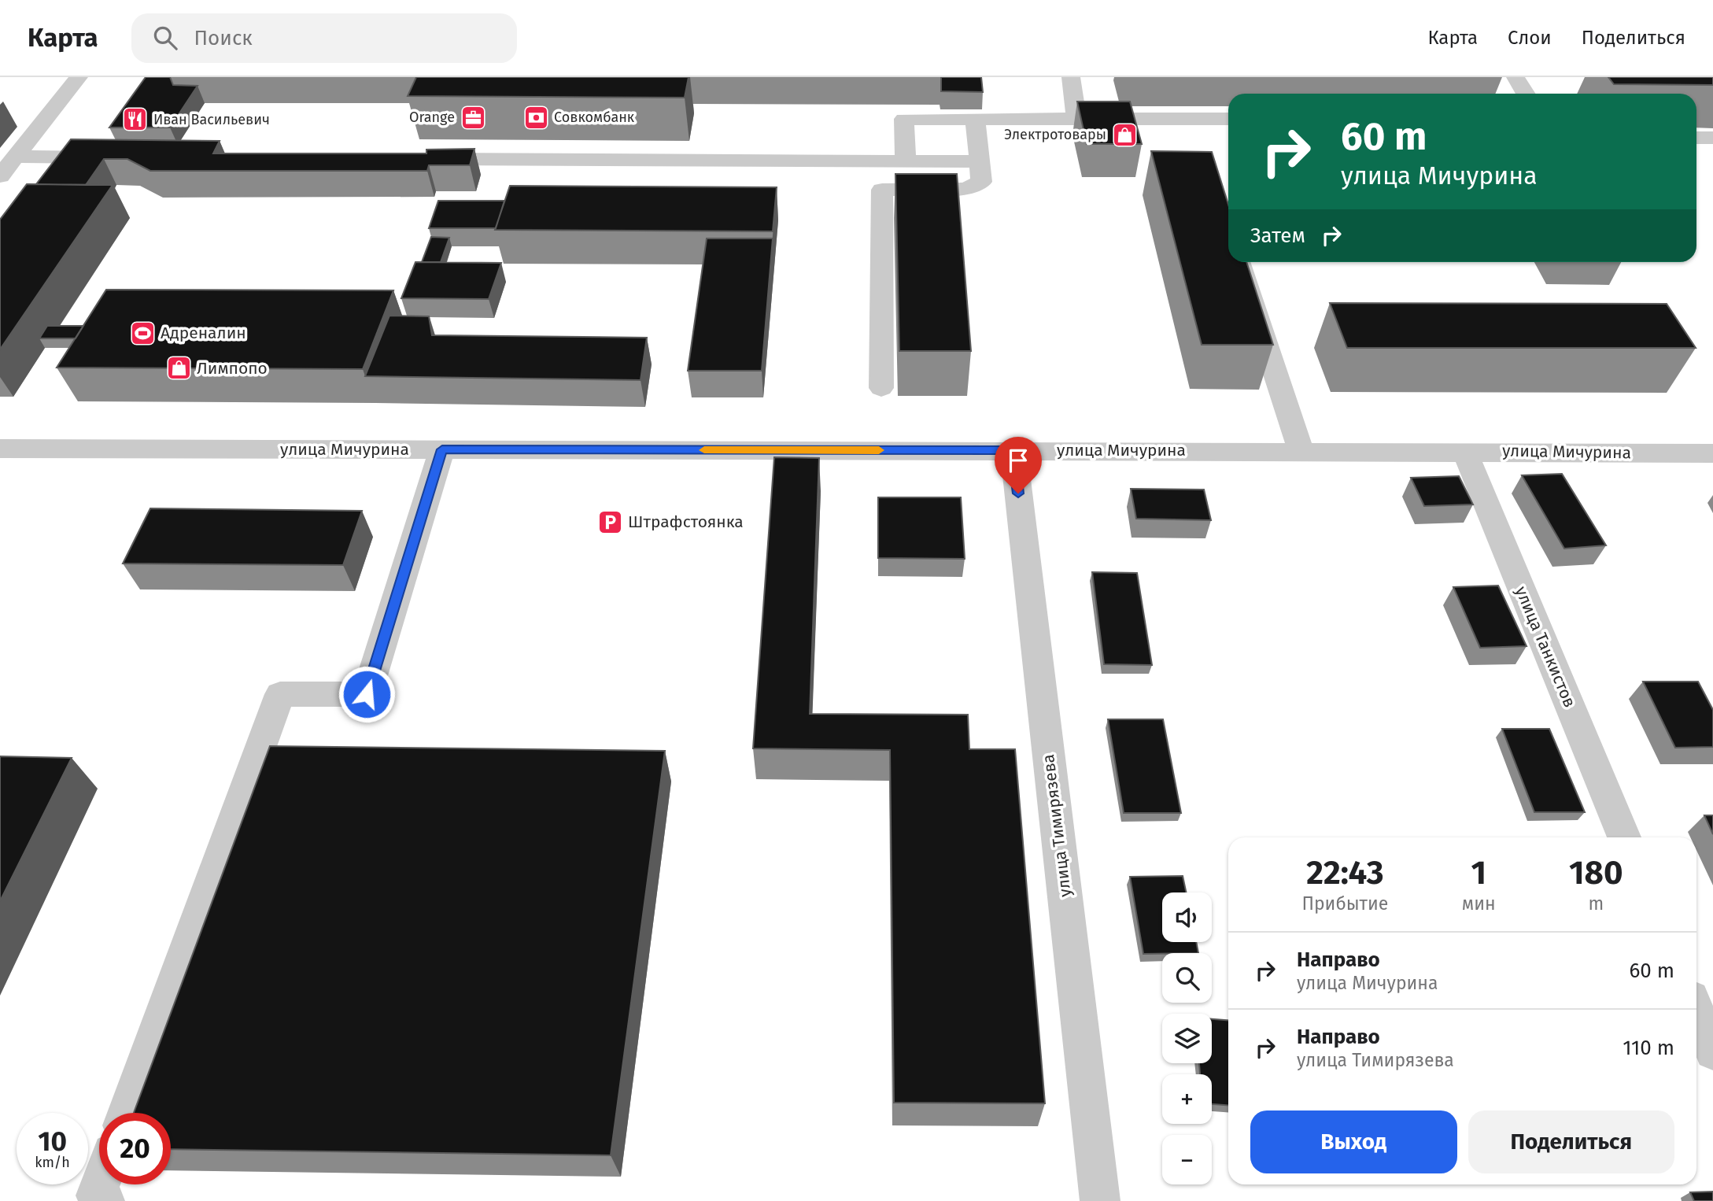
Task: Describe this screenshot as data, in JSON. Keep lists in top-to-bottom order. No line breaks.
{"streets":{"street":["улица Мичурина","улица Танкистов","улица Тимирязева"]},"crossings":[["улица Мичурина","улица Танкистов"],["улица Мичурина","улица Тимирязева"]],"places":{"office":["Orange"],"bank":["Совкомбанк"],"restaurant":["Иван Васильевич"],"shop":["Электротовары","Лимпопо"],"sports":["Адреналин"],"parking":["Штрафстоянка"]},"page":{"header":"Карта","search":"Поиск","nav":["Карта","Слои","Поделиться"],"turn":["60 m","улица Мичурина"],"then":"Затем","eta":["22:43","Прибытие","1","мин","180","m"],"map_buttons":["+","−"],"list":[{"name":"Направо","note":"улица Мичурина","value":"60 m"},{"name":"Направо","note":"улица Тимирязева","value":"110 m"}],"buttons":["Выход","Поделиться"],"speed":"10 km/h","limit":"20"}}
